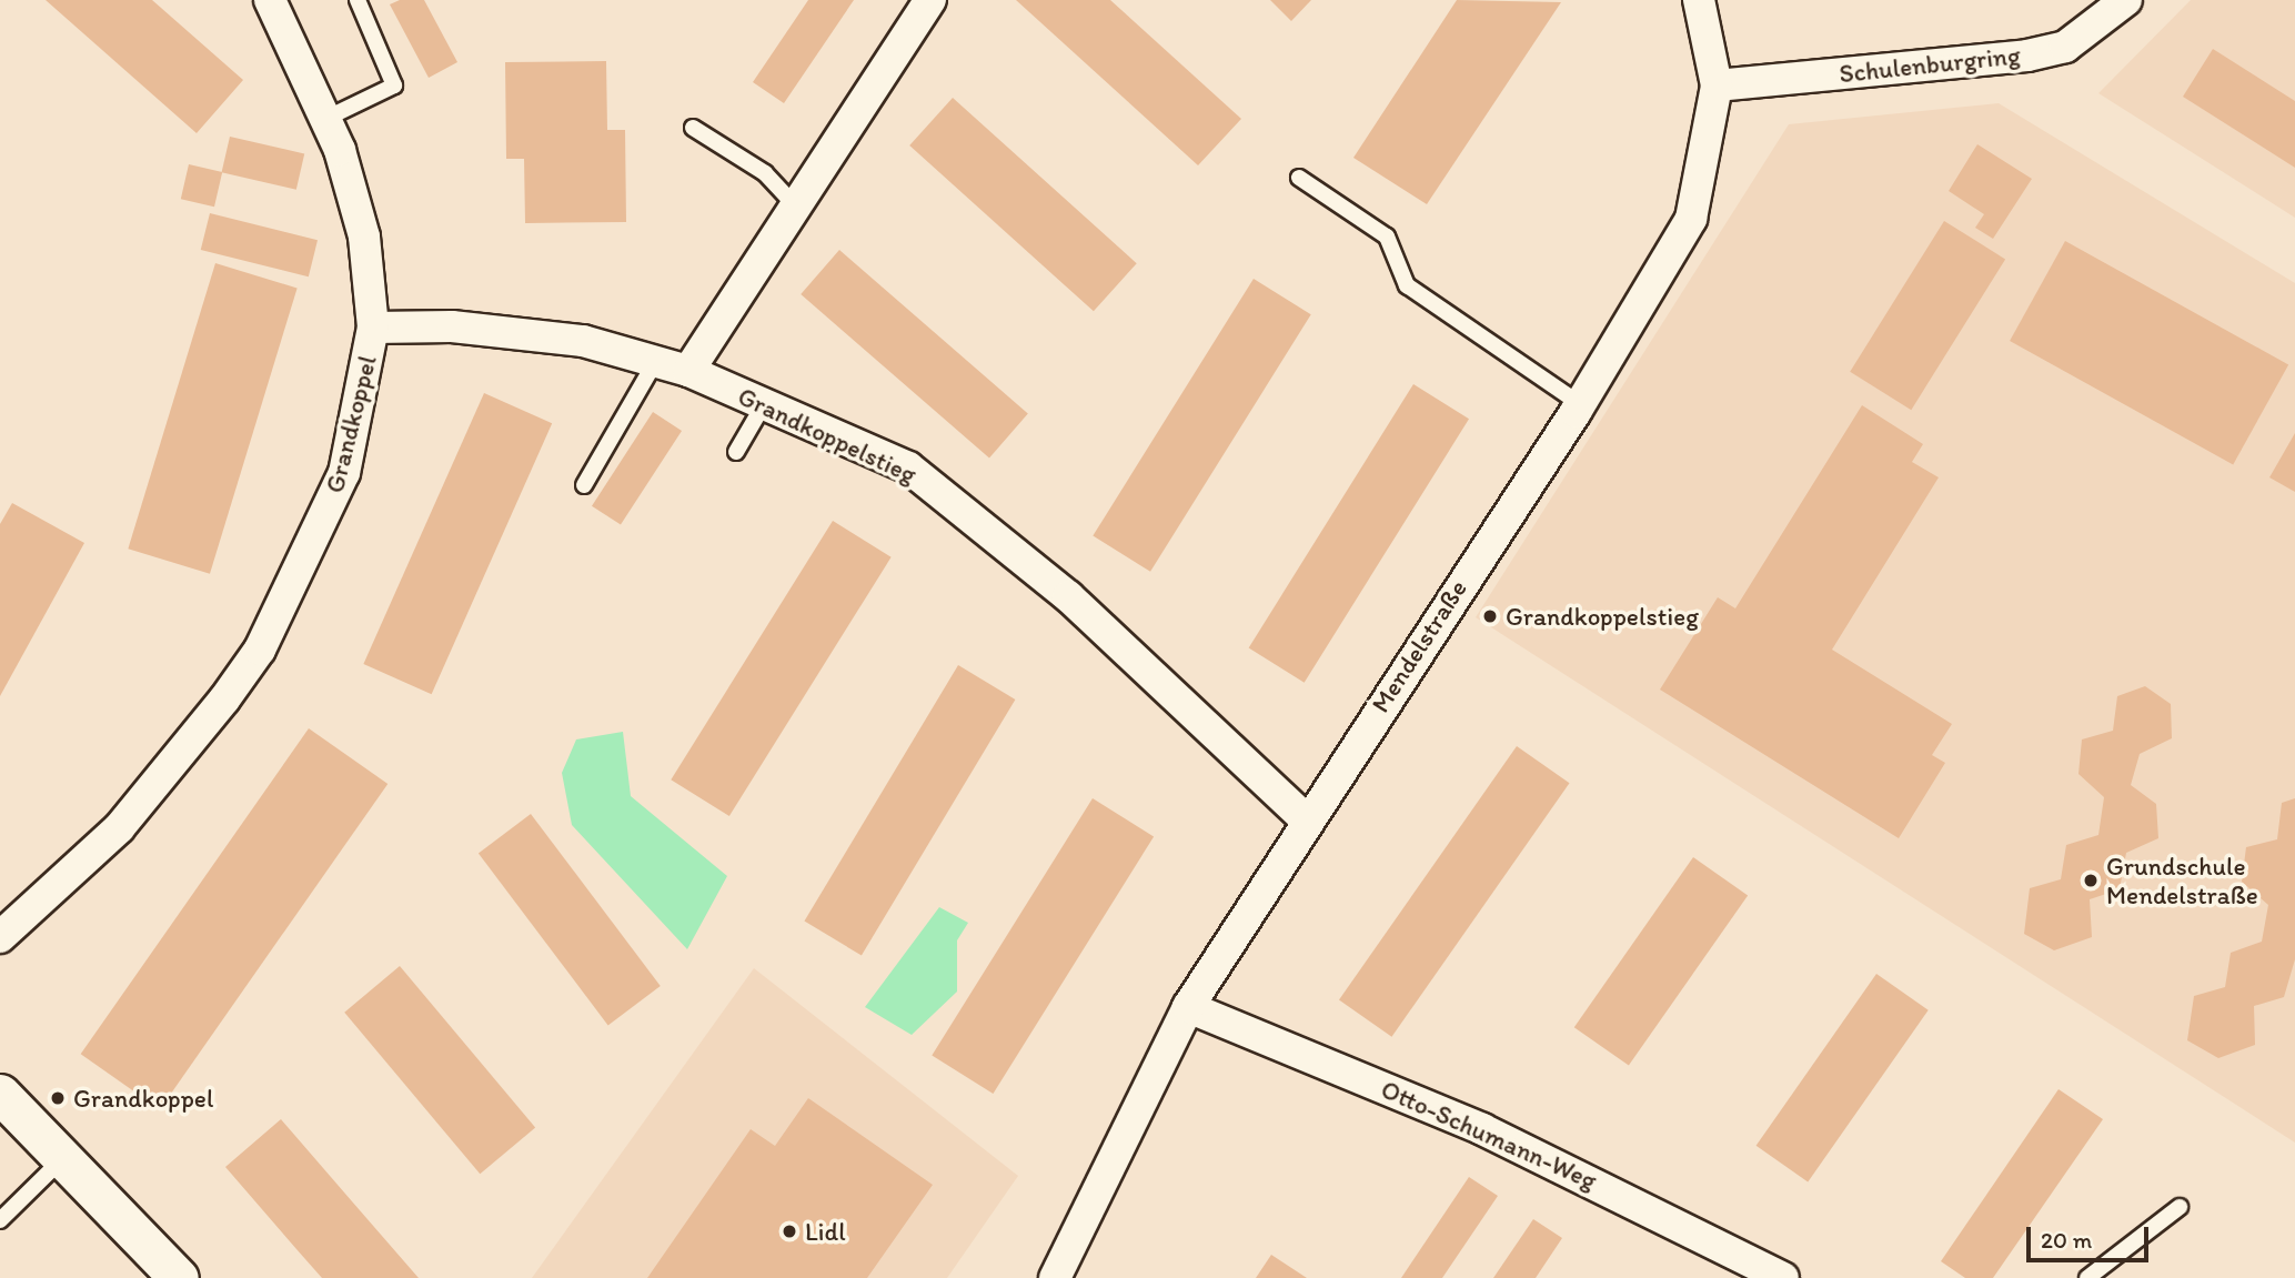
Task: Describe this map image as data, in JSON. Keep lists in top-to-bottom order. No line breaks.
{"streets":{"street":["Schulenburgring","Grandkoppel","Grandkoppelstieg","Mendelstraße","Otto-Schumann-Weg"]},"crossings":[["Schulenburgring","Mendelstraße"],["Grandkoppel","Grandkoppelstieg"],["Grandkoppelstieg","Mendelstraße"],["Mendelstraße","Otto-Schumann-Weg"]],"places":["Grandkoppelstieg","Grundschule Mendelstraße","Grandkoppel","Lidl"],"scale_bar":"20 m"}
